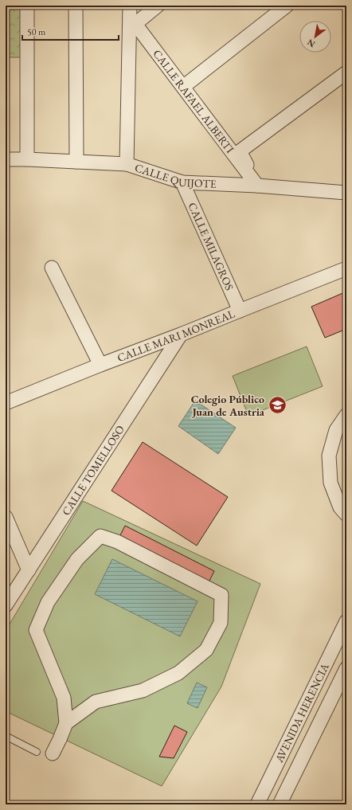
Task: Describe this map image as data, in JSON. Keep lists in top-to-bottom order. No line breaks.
{"streets":{"street":["CALLE RAFAEL ALBERTI","CALLE QUIJOTE","CALLE MILAGROS","CALLE MARI MONREAL","CALLE TOMELLOSO","AVENIDA HERENCIA"]},"crossings":[["CALLE RAFAEL ALBERTI","CALLE QUIJOTE"],["CALLE QUIJOTE","CALLE MILAGROS"],["CALLE MILAGROS","CALLE MARI MONREAL"],["CALLE MARI MONREAL","CALLE TOMELLOSO"]],"places":{"school or university":["Colegio Público Juan de Austria"]},"scale_bar":"50 m","north":"bottom left"}
